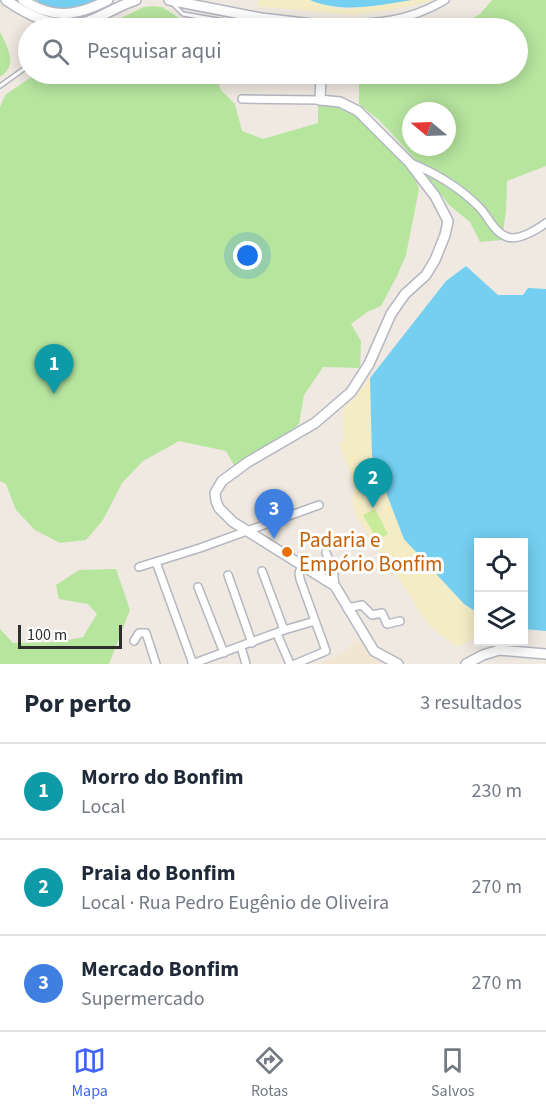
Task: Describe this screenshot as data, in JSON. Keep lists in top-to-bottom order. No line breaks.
{"places":["Padaria e Empório Bonfim"],"scale_bar":"100 m","north":"left","page":{"search":"Pesquisar aqui","pins":["1","2","3"],"scale":"100 m","heading":["Por perto","3 resultados"],"list":[{"mark":"1","name":"Morro do Bonfim","note":"Local","value":"230 m"},{"mark":"2","name":"Praia do Bonfim","note":"Local · Rua Pedro Eugênio de Oliveira","value":"270 m"},{"mark":"3","name":"Mercado Bonfim","note":"Supermercado","value":"270 m"}],"nav":["Mapa","Rotas","Salvos"]}}
